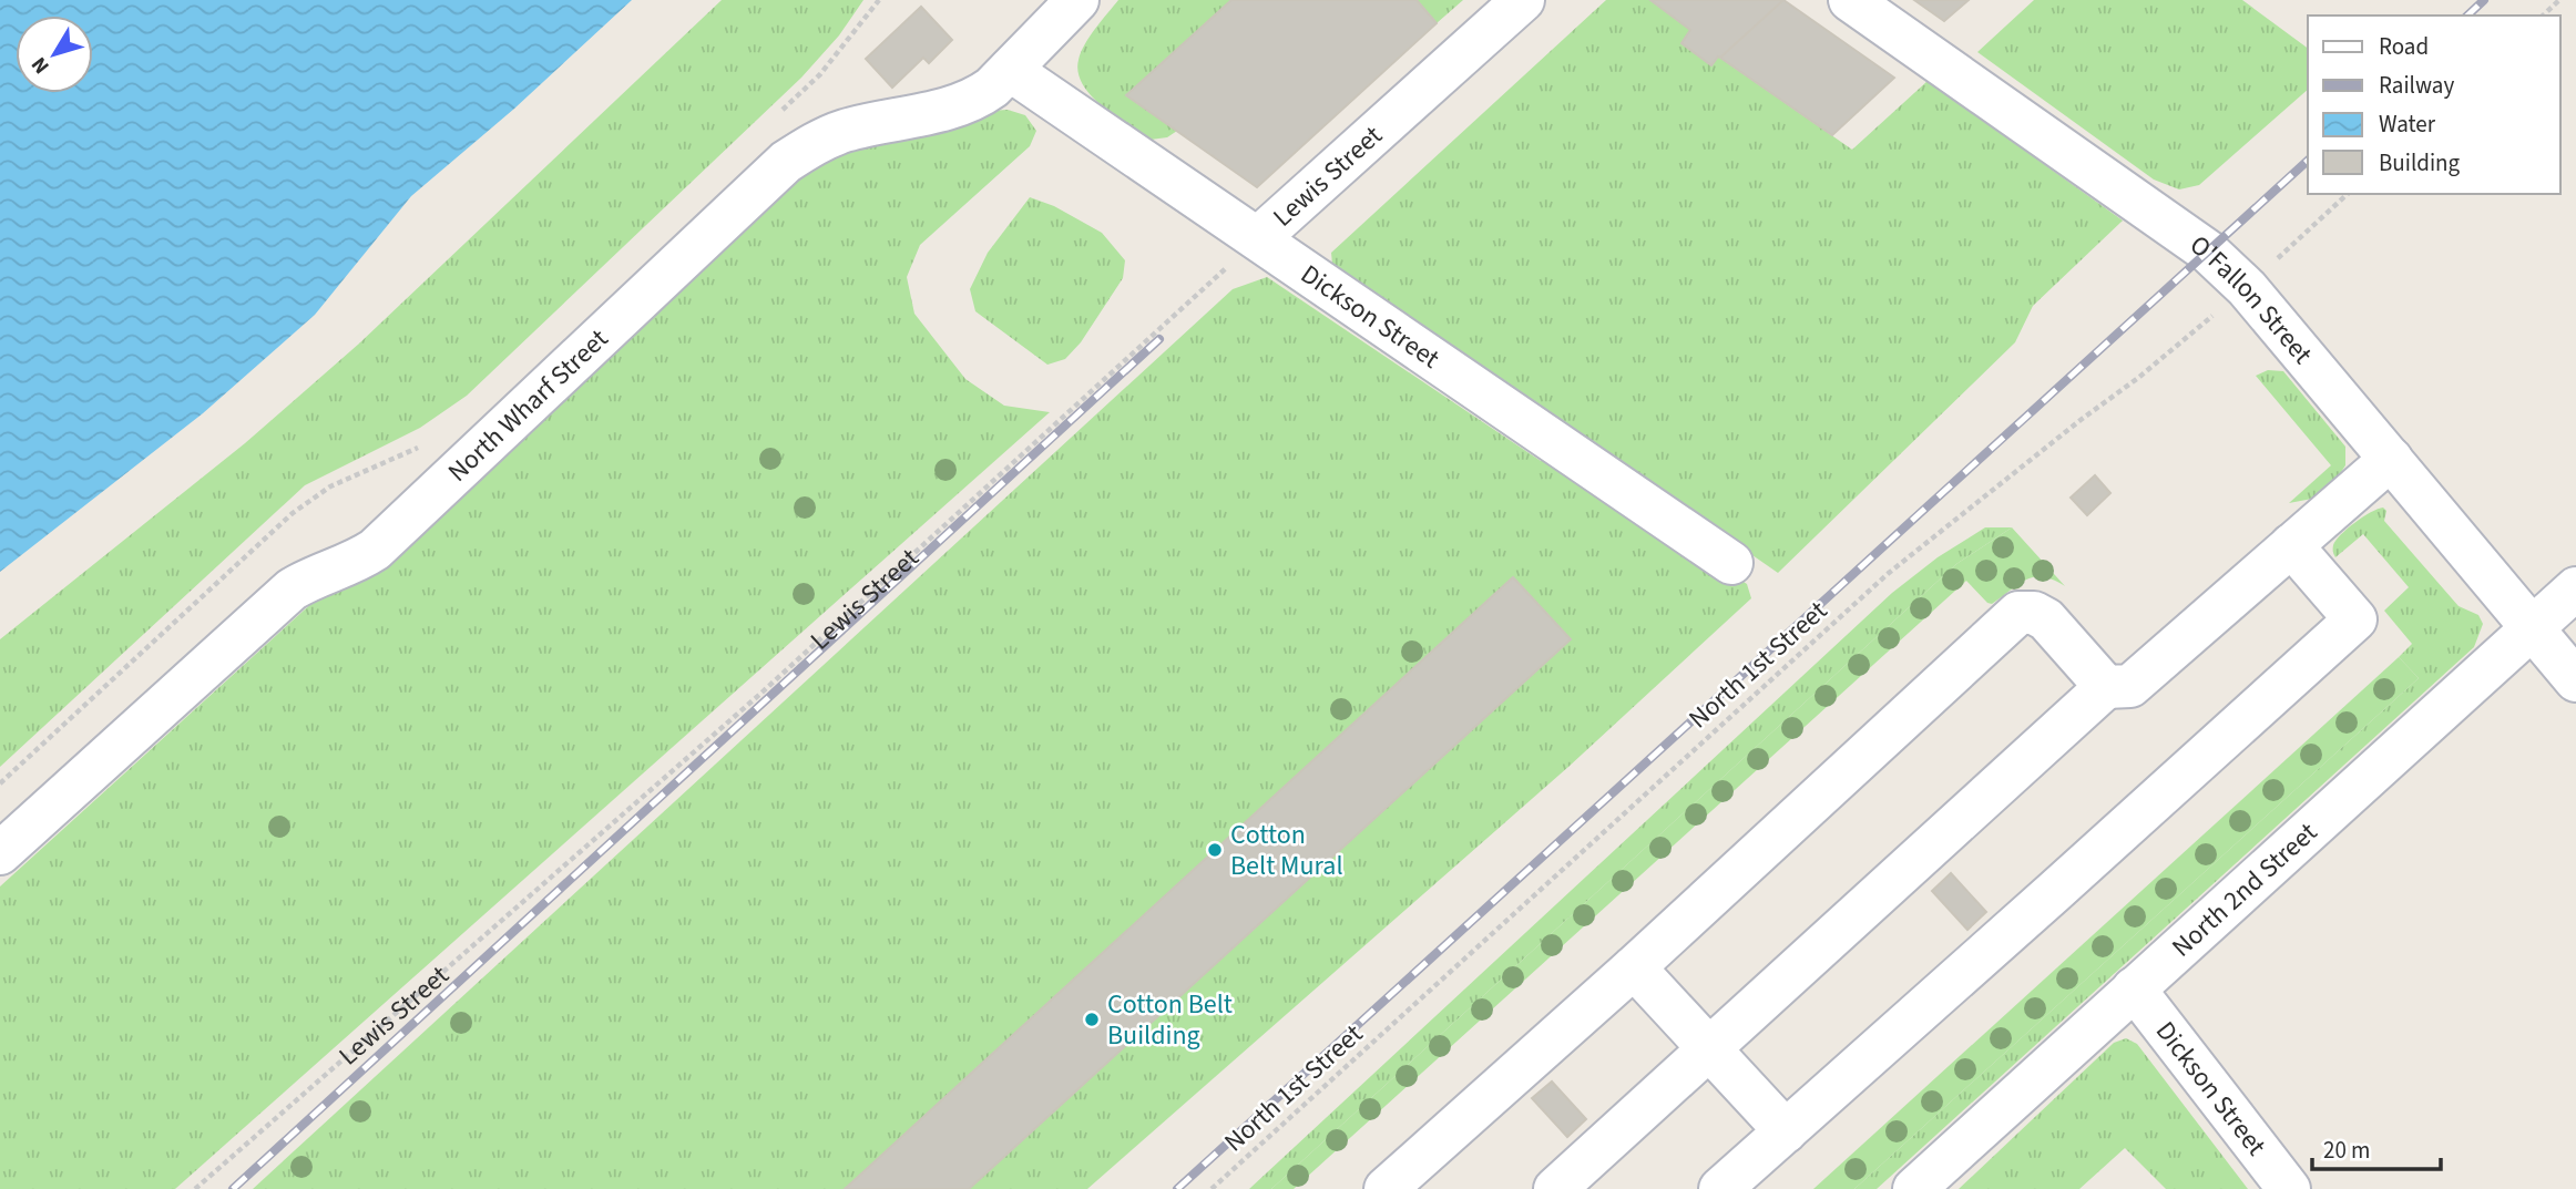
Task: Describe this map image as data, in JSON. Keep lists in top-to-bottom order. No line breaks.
{"streets":{"street":["Lewis Street","O'Fallon Street","Dickson Street","North Wharf Street","North 2nd Street"],"path":["North 1st Street"]},"crossings":[["Lewis Street","Dickson Street"],["O'Fallon Street","North 1st Street"],["O'Fallon Street","North 2nd Street"],["Dickson Street","North Wharf Street"],["Dickson Street","North 2nd Street"]],"places":["Cotton Belt Mural","Cotton Belt Building"],"legend":["Road","Railway","Water","Building"],"scale_bar":"20 m","north":"bottom left"}
